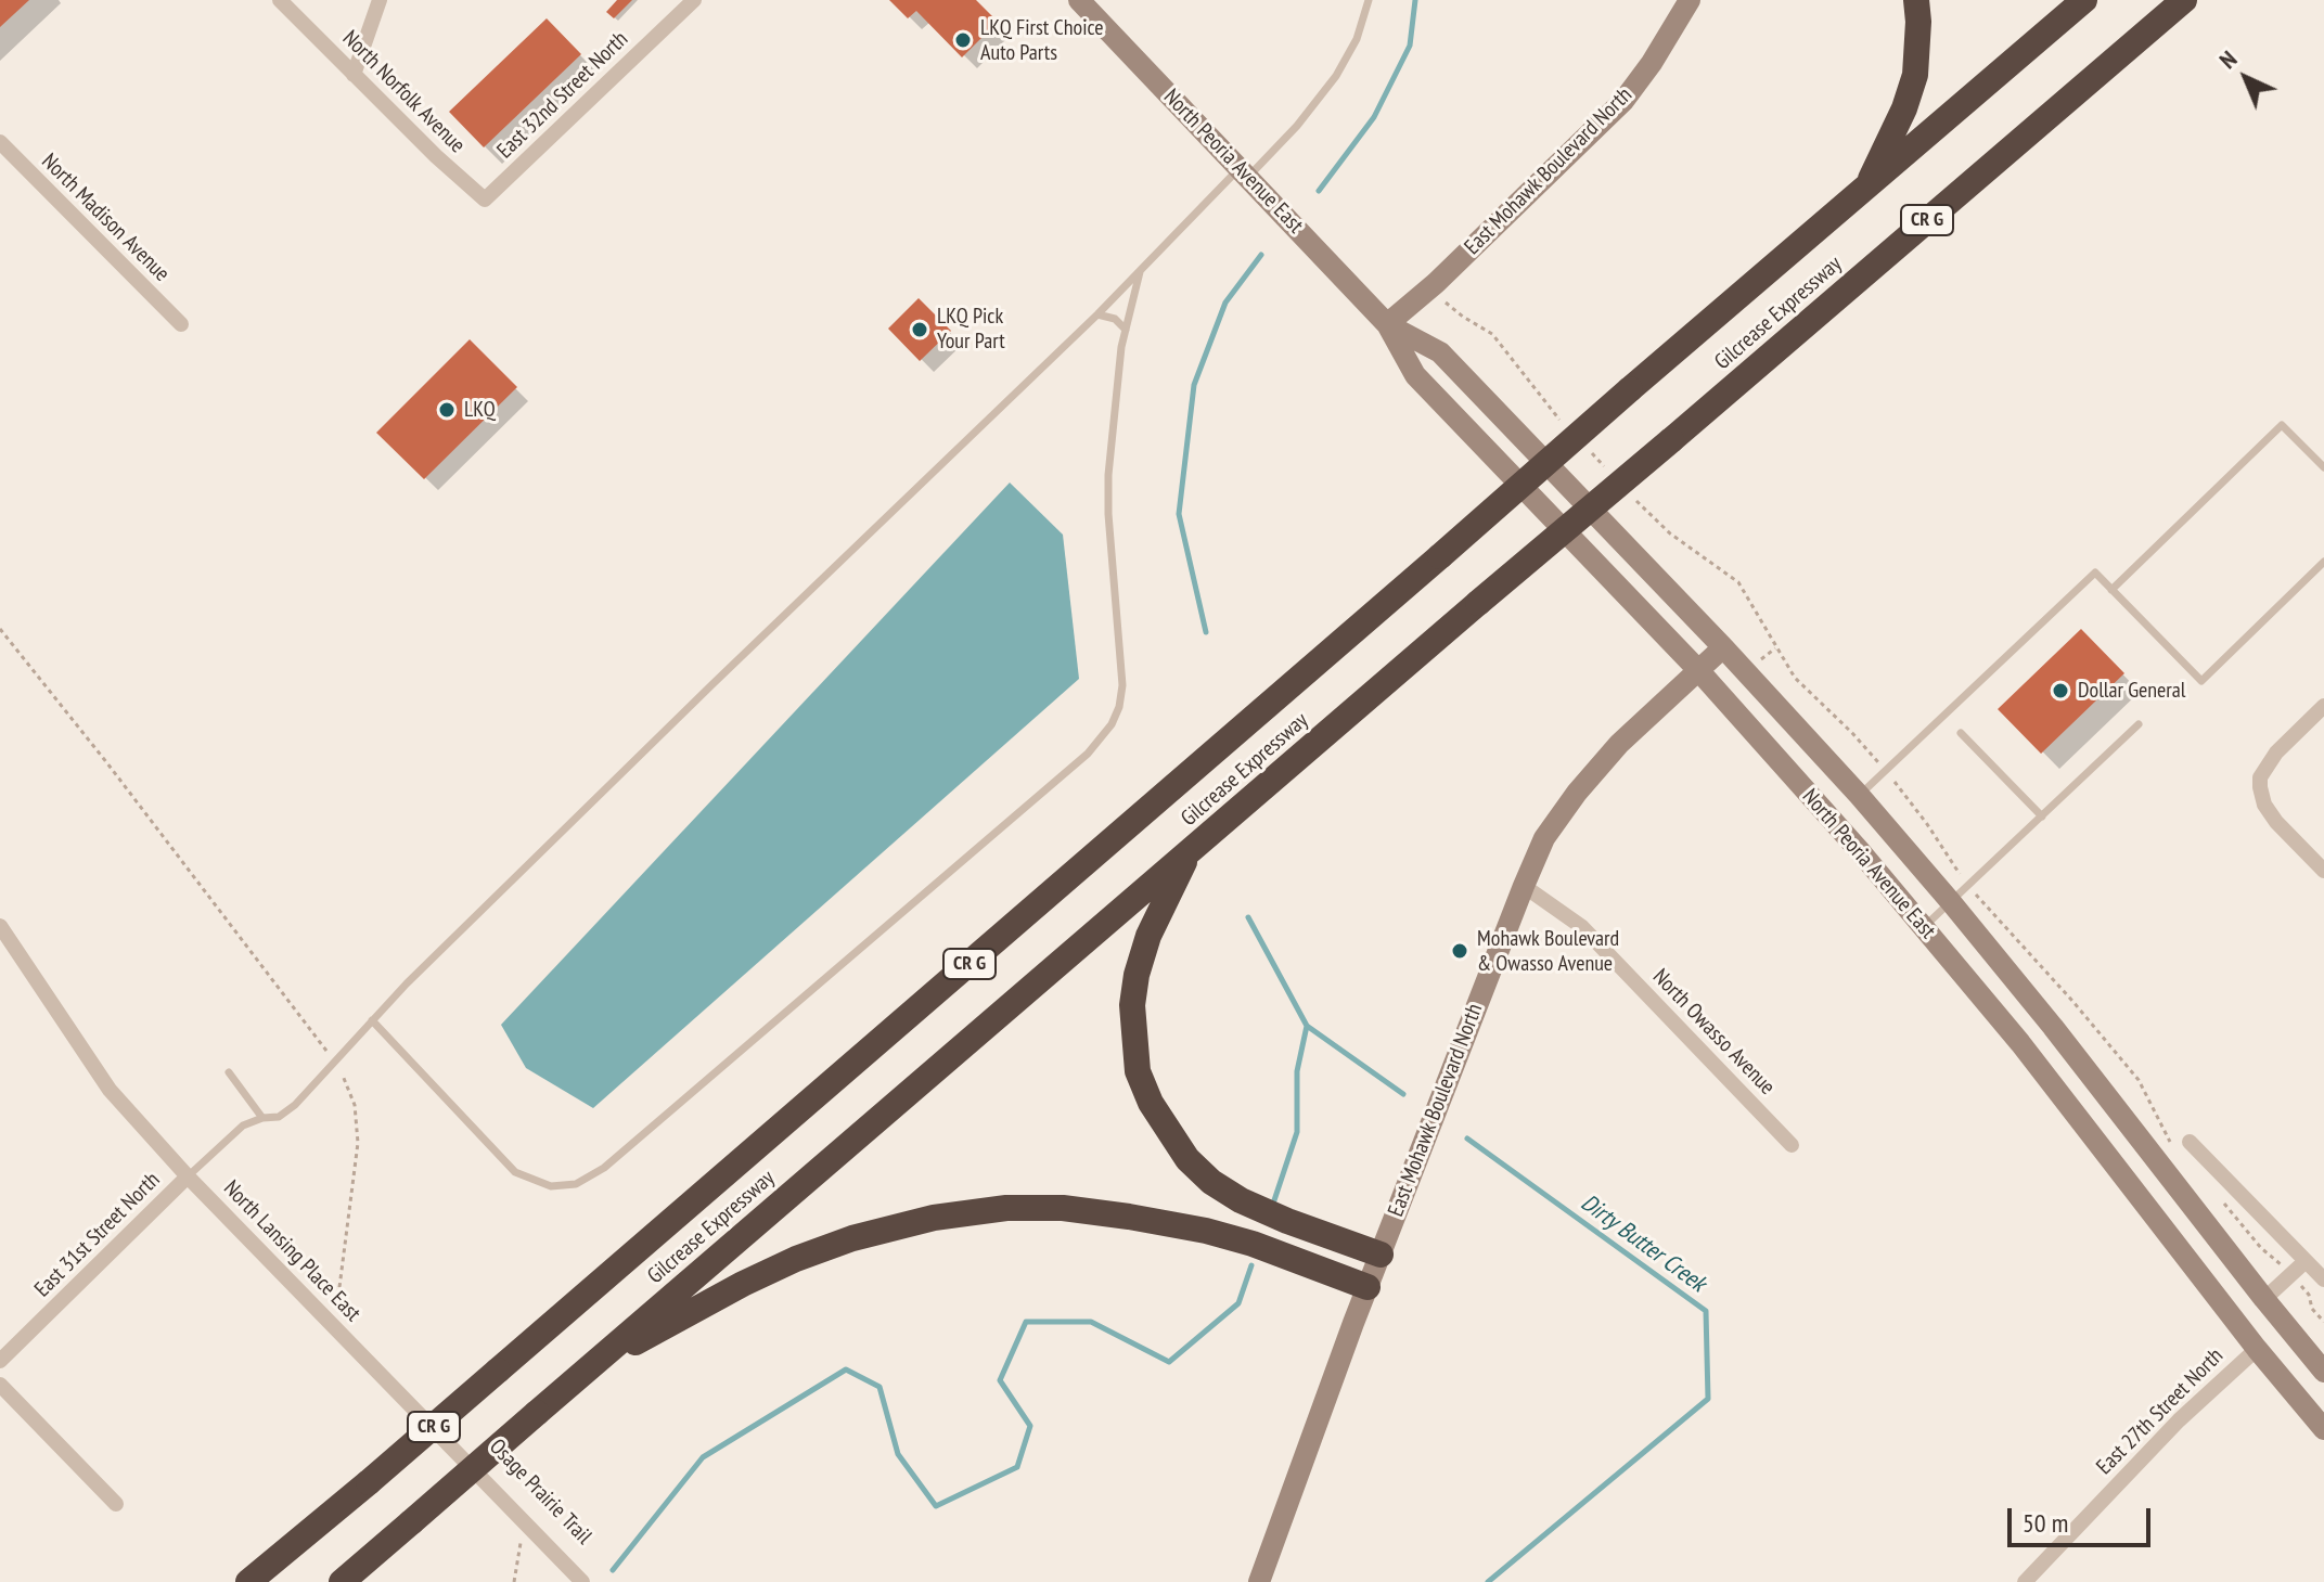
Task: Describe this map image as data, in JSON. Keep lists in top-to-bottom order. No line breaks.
{"streets":{"highway":["CR G","Gilcrease Expressway"],"main road":["North Peoria Avenue East","East Mohawk Boulevard North"],"street":["North Norfolk Avenue","East 32nd Street North","North Madison Avenue","North Owasso Avenue","East 31st Street North","North Lansing Place East","East 27th Street North"]},"crossings":[["North Norfolk Avenue","East 32nd Street North"],["North Peoria Avenue East","East Mohawk Boulevard North"],["North Peoria Avenue East","East 27th Street North"],["East Mohawk Boulevard North","North Owasso Avenue"],["East 31st Street North","North Lansing Place East"]],"water":["Dirty Butter Creek"],"places":["LKQ First Choice Auto Parts","LKQ Pick Your Part","LKQ","Dollar General","Mohawk Boulevard & Owasso Avenue"],"scale_bar":"50 m","north":"top left"}
